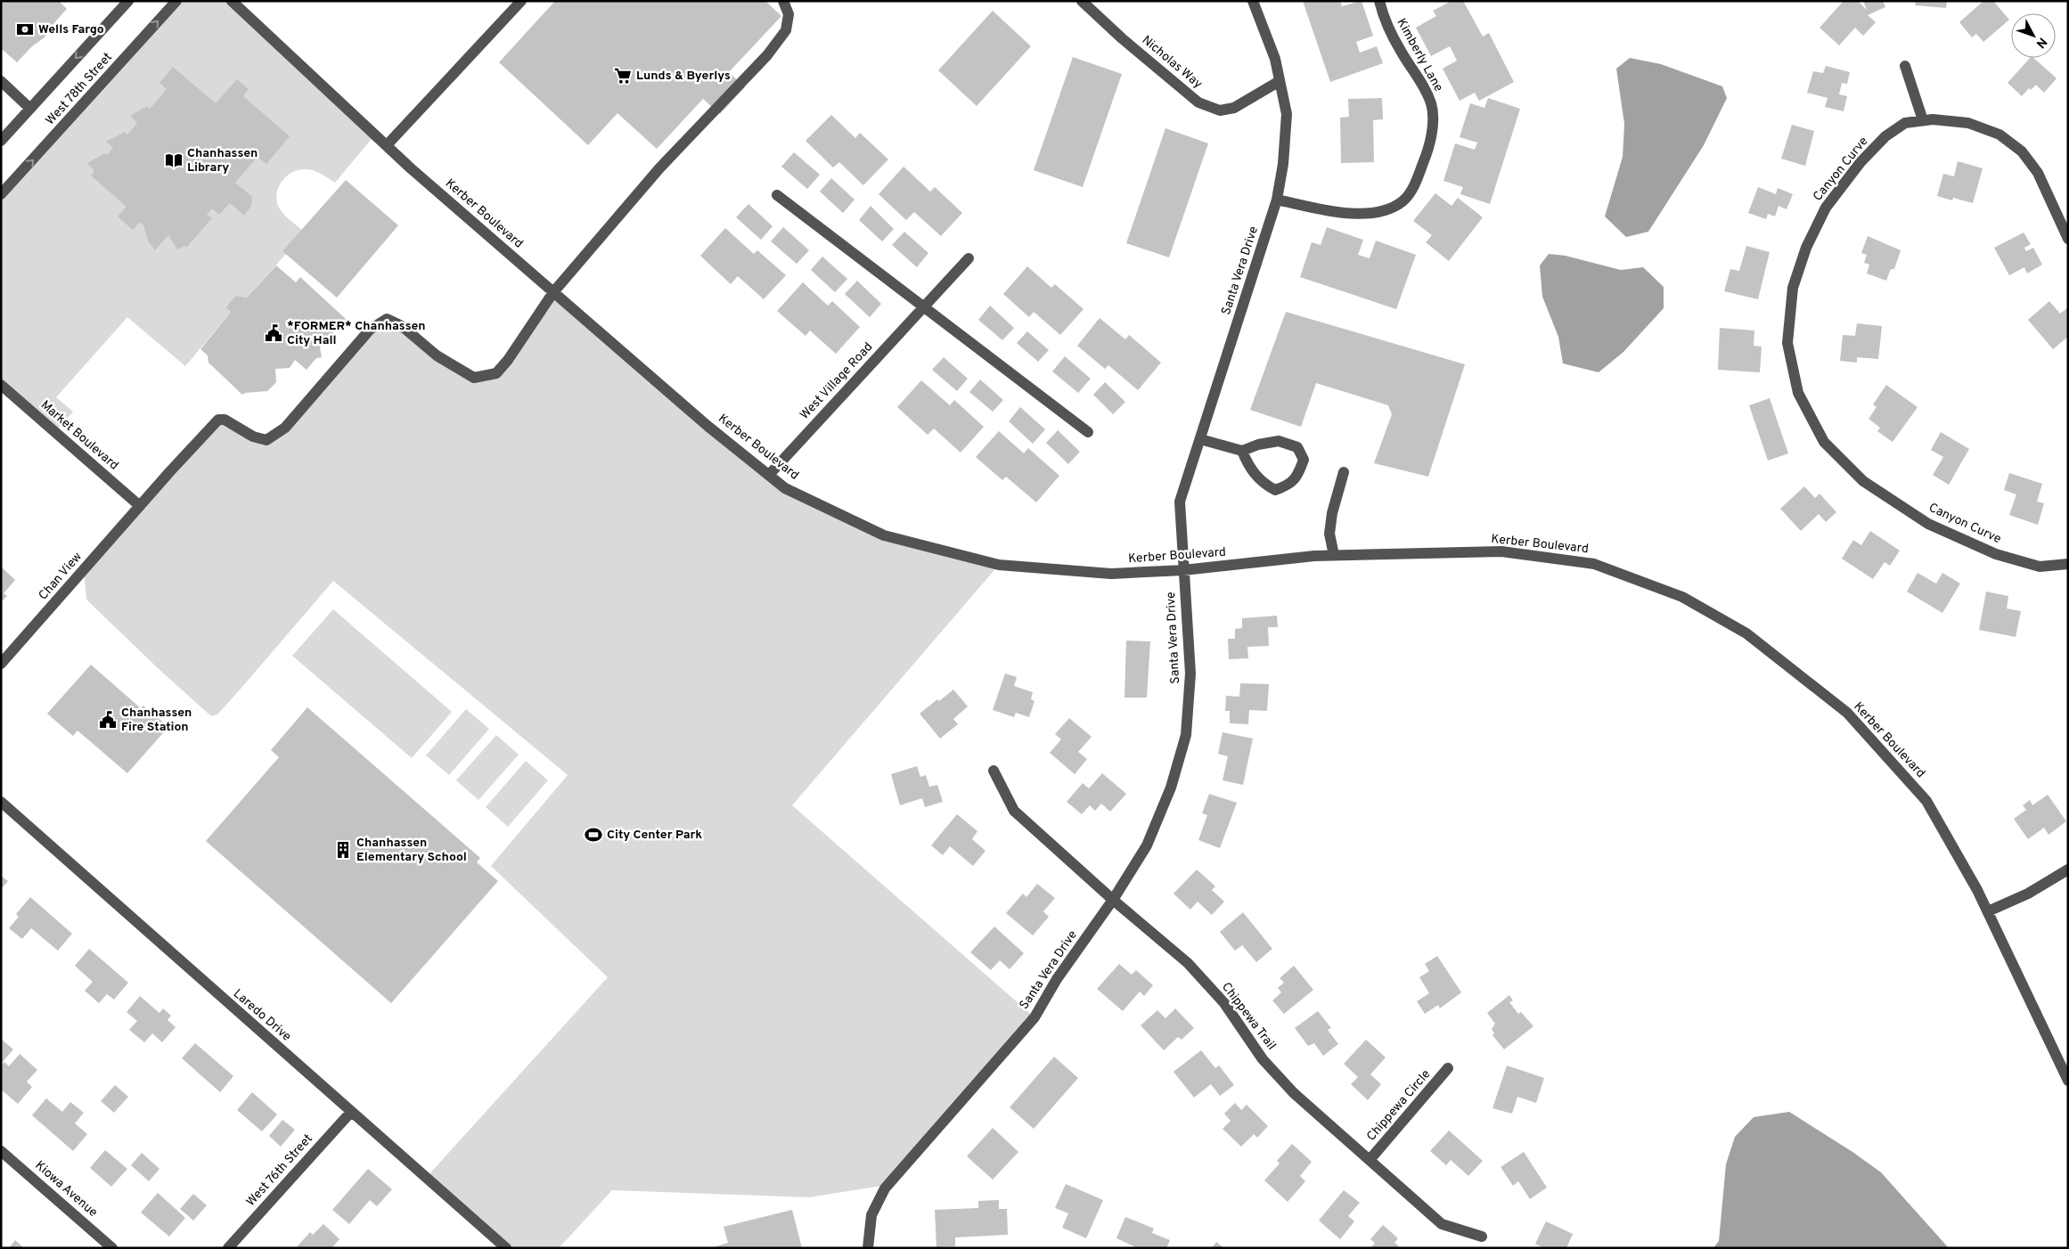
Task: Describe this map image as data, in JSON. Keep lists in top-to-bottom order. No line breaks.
{"streets":{"street":["Kimberly Lane","Nicholas Way","West 78th Street","Canyon Curve","Kerber Boulevard","Santa Vera Drive","West Village Road","Market Boulevard","Chan View","Laredo Drive","Chippewa Trail","Chippewa Circle","West 76th Street","Kiowa Avenue"]},"crossings":[["Kimberly Lane","Santa Vera Drive"],["Nicholas Way","Santa Vera Drive"],["Kerber Boulevard","Santa Vera Drive"],["Kerber Boulevard","West Village Road"],["Kerber Boulevard","Chan View"],["Santa Vera Drive","Chippewa Trail"],["Market Boulevard","Chan View"],["Laredo Drive","West 76th Street"],["Chippewa Trail","Chippewa Circle"]],"places":{"bank":["Wells Fargo"],"supermarket":["Lunds & Byerlys"],"library":["Chanhassen Library"],"public building":["*FORMER* Chanhassen City Hall","Chanhassen Fire Station"],"sports":["City Center Park"],"building":["Chanhassen Elementary School"]},"north":"bottom right"}
